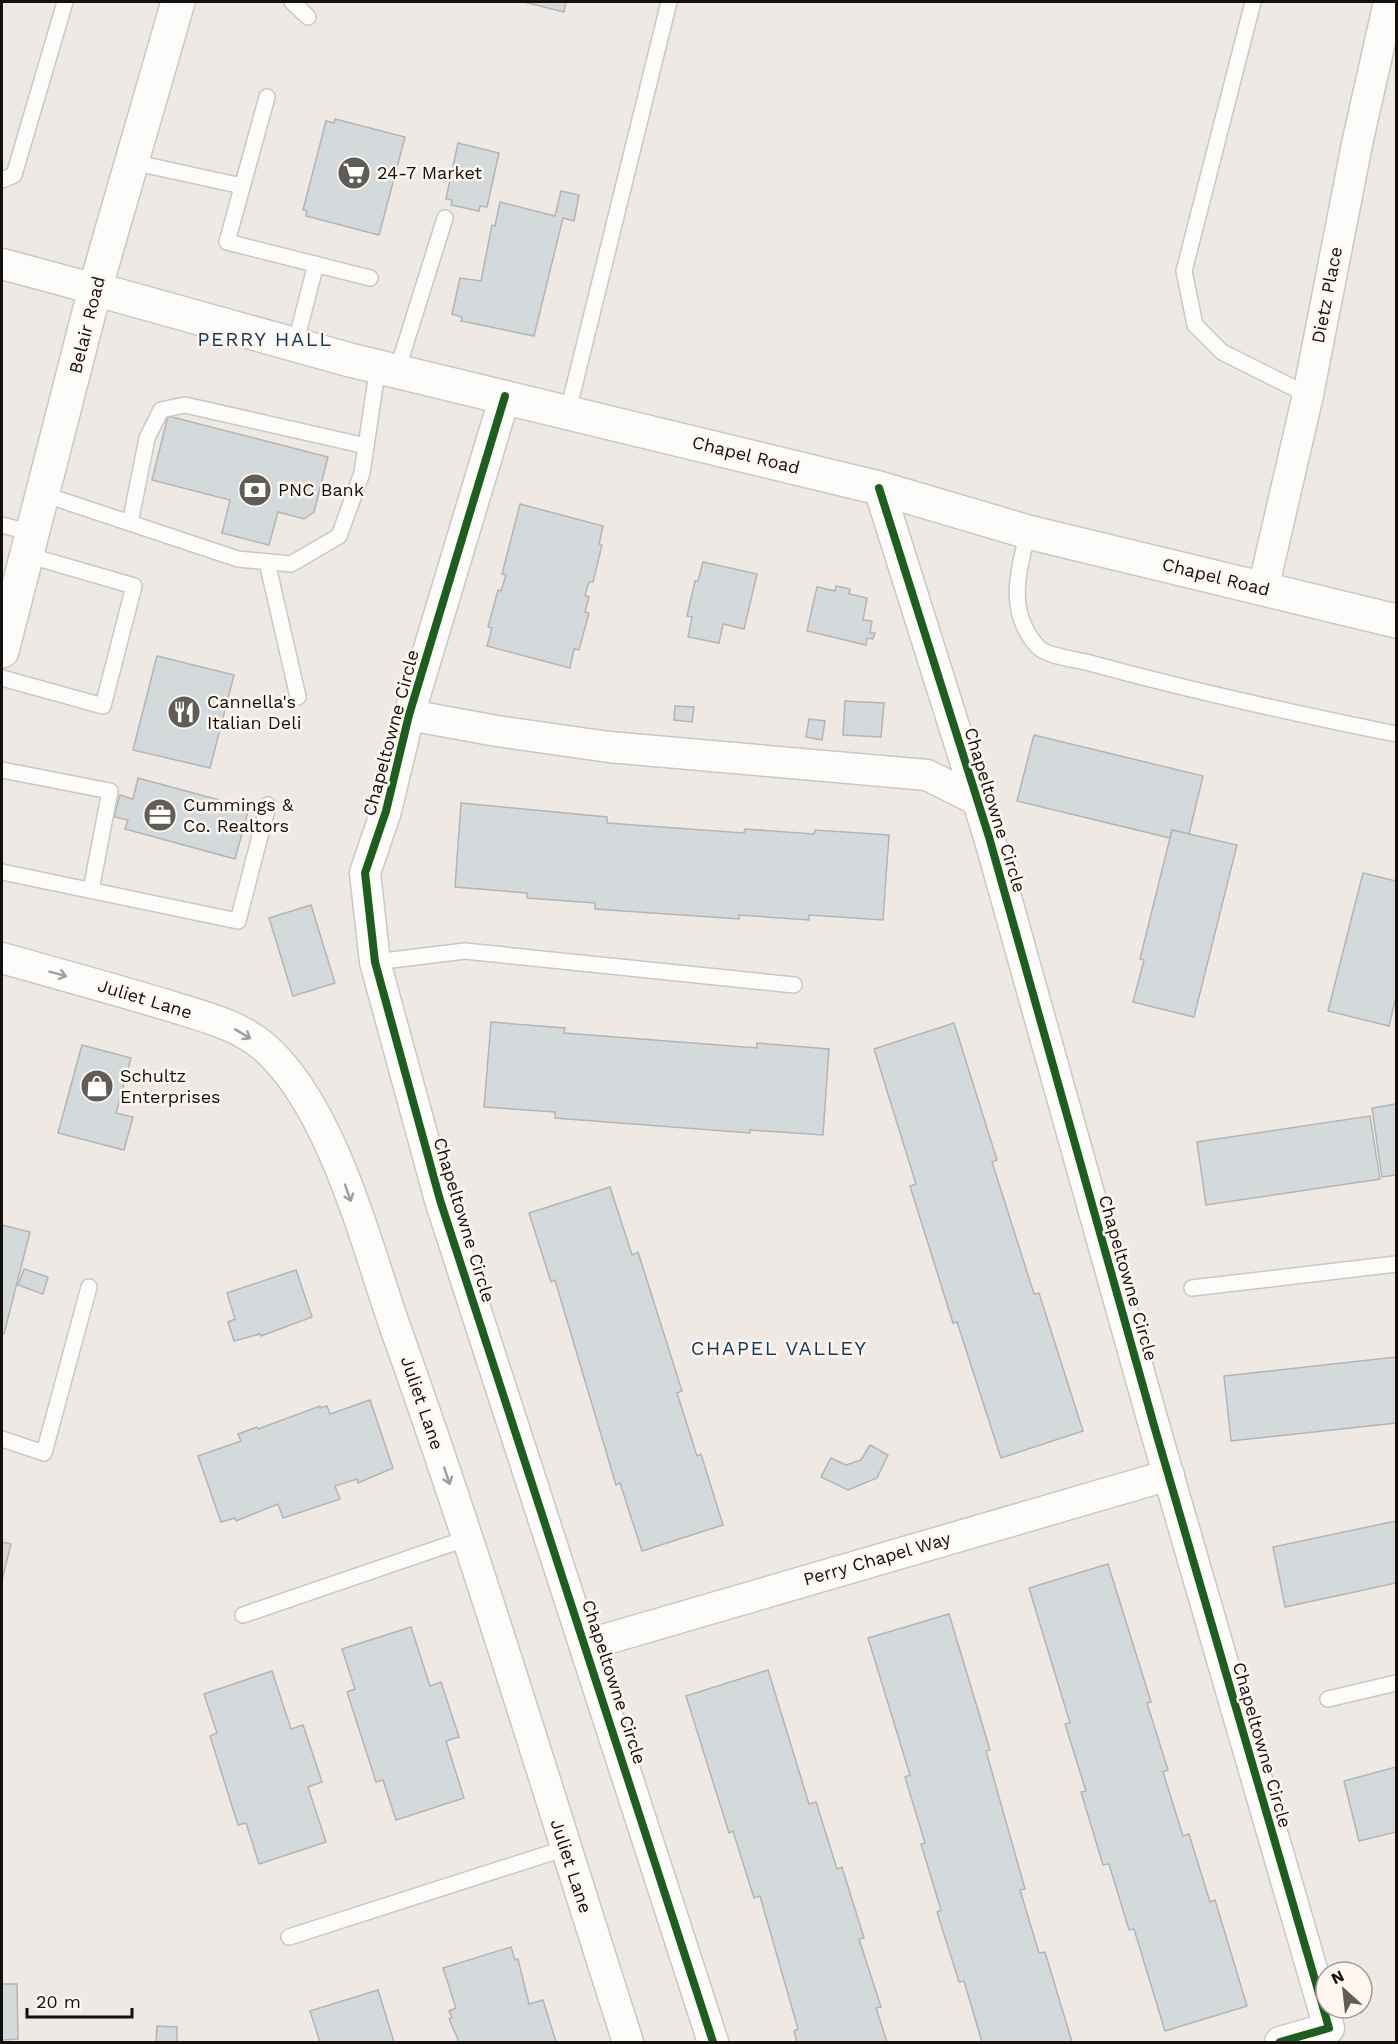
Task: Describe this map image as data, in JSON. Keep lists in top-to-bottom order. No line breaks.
{"streets":{"main road":["Belair Road","Chapel Road"],"street":["Dietz Place","Chapeltowne Circle","Juliet Lane","Perry Chapel Way"]},"crossings":[["Dietz Place","Chapel Road"],["Belair Road","Chapel Road"],["Chapel Road","Chapeltowne Circle"],["Chapeltowne Circle","Perry Chapel Way"]],"one_way":["Juliet Lane"],"districts":["PERRY HALL","CHAPEL VALLEY"],"places":{"supermarket":["24-7 Market"],"bank":["PNC Bank"],"restaurant":["Cannella's Italian Deli"],"office":["Cummings & Co. Realtors"],"shop":["Schultz Enterprises"]},"scale_bar":"20 m","north":"top left"}
